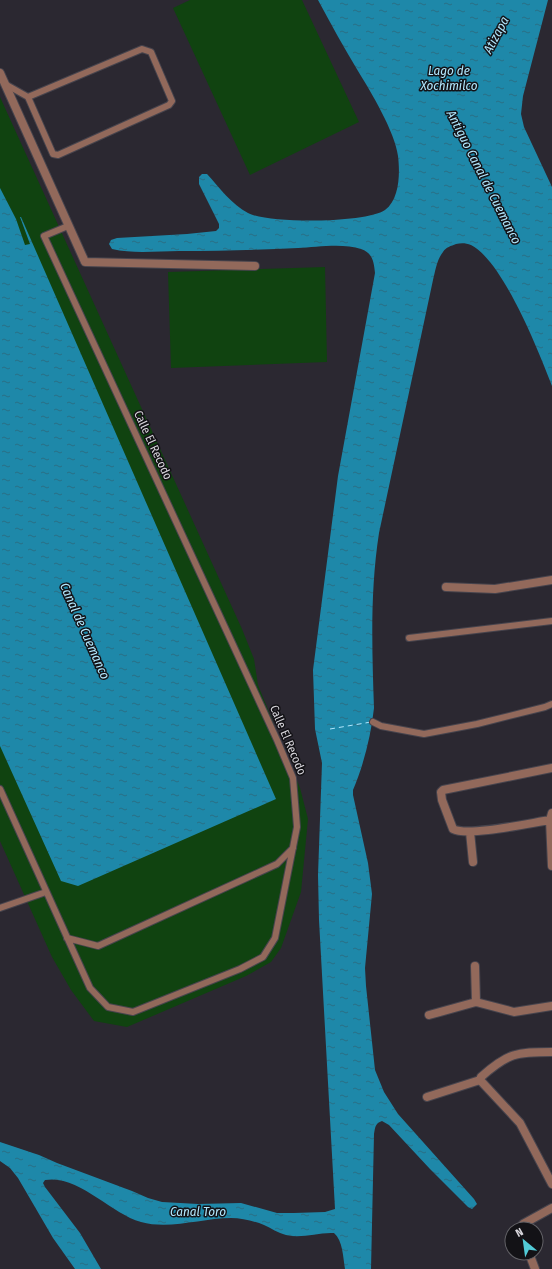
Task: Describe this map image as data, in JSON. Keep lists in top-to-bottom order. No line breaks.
{"streets":{"lane":["Calle El Recodo"]},"water":["Atizapa","Lago de Xochimilco","Antiguo Canal de Cuemanco","Canal de Cuemanco","Canal Toro"],"north":"top left"}
